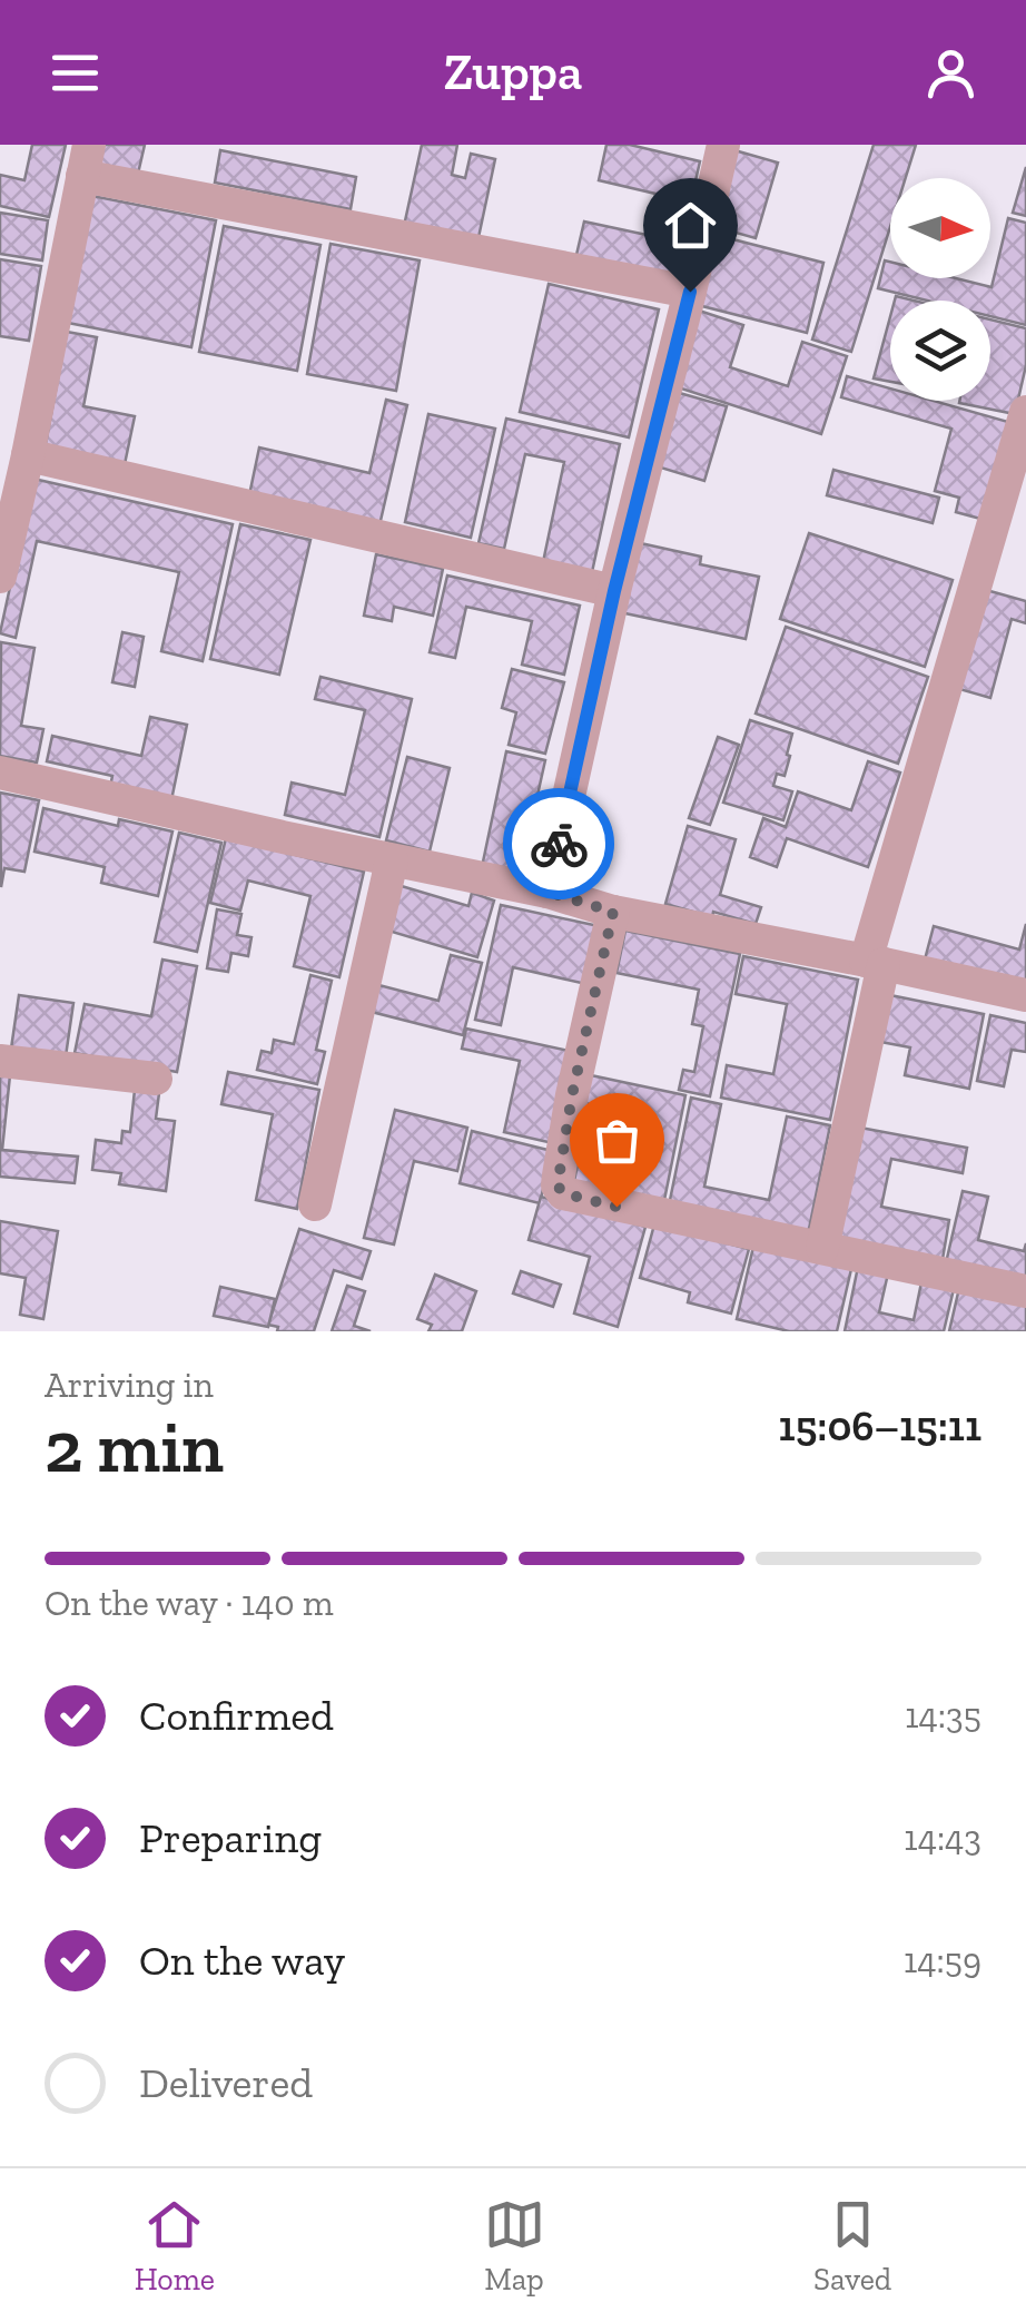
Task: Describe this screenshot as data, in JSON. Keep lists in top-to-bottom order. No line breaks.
{"north":"right","page":{"header":"Zuppa","heading":["2 min","Arriving in","15:06–15:11"],"bar":"On the way · 140 m","list":[["Confirmed","14:35"],["Preparing","14:43"],["On the way","14:59"],"Delivered"],"tabs":["Home","Map","Saved"]}}
